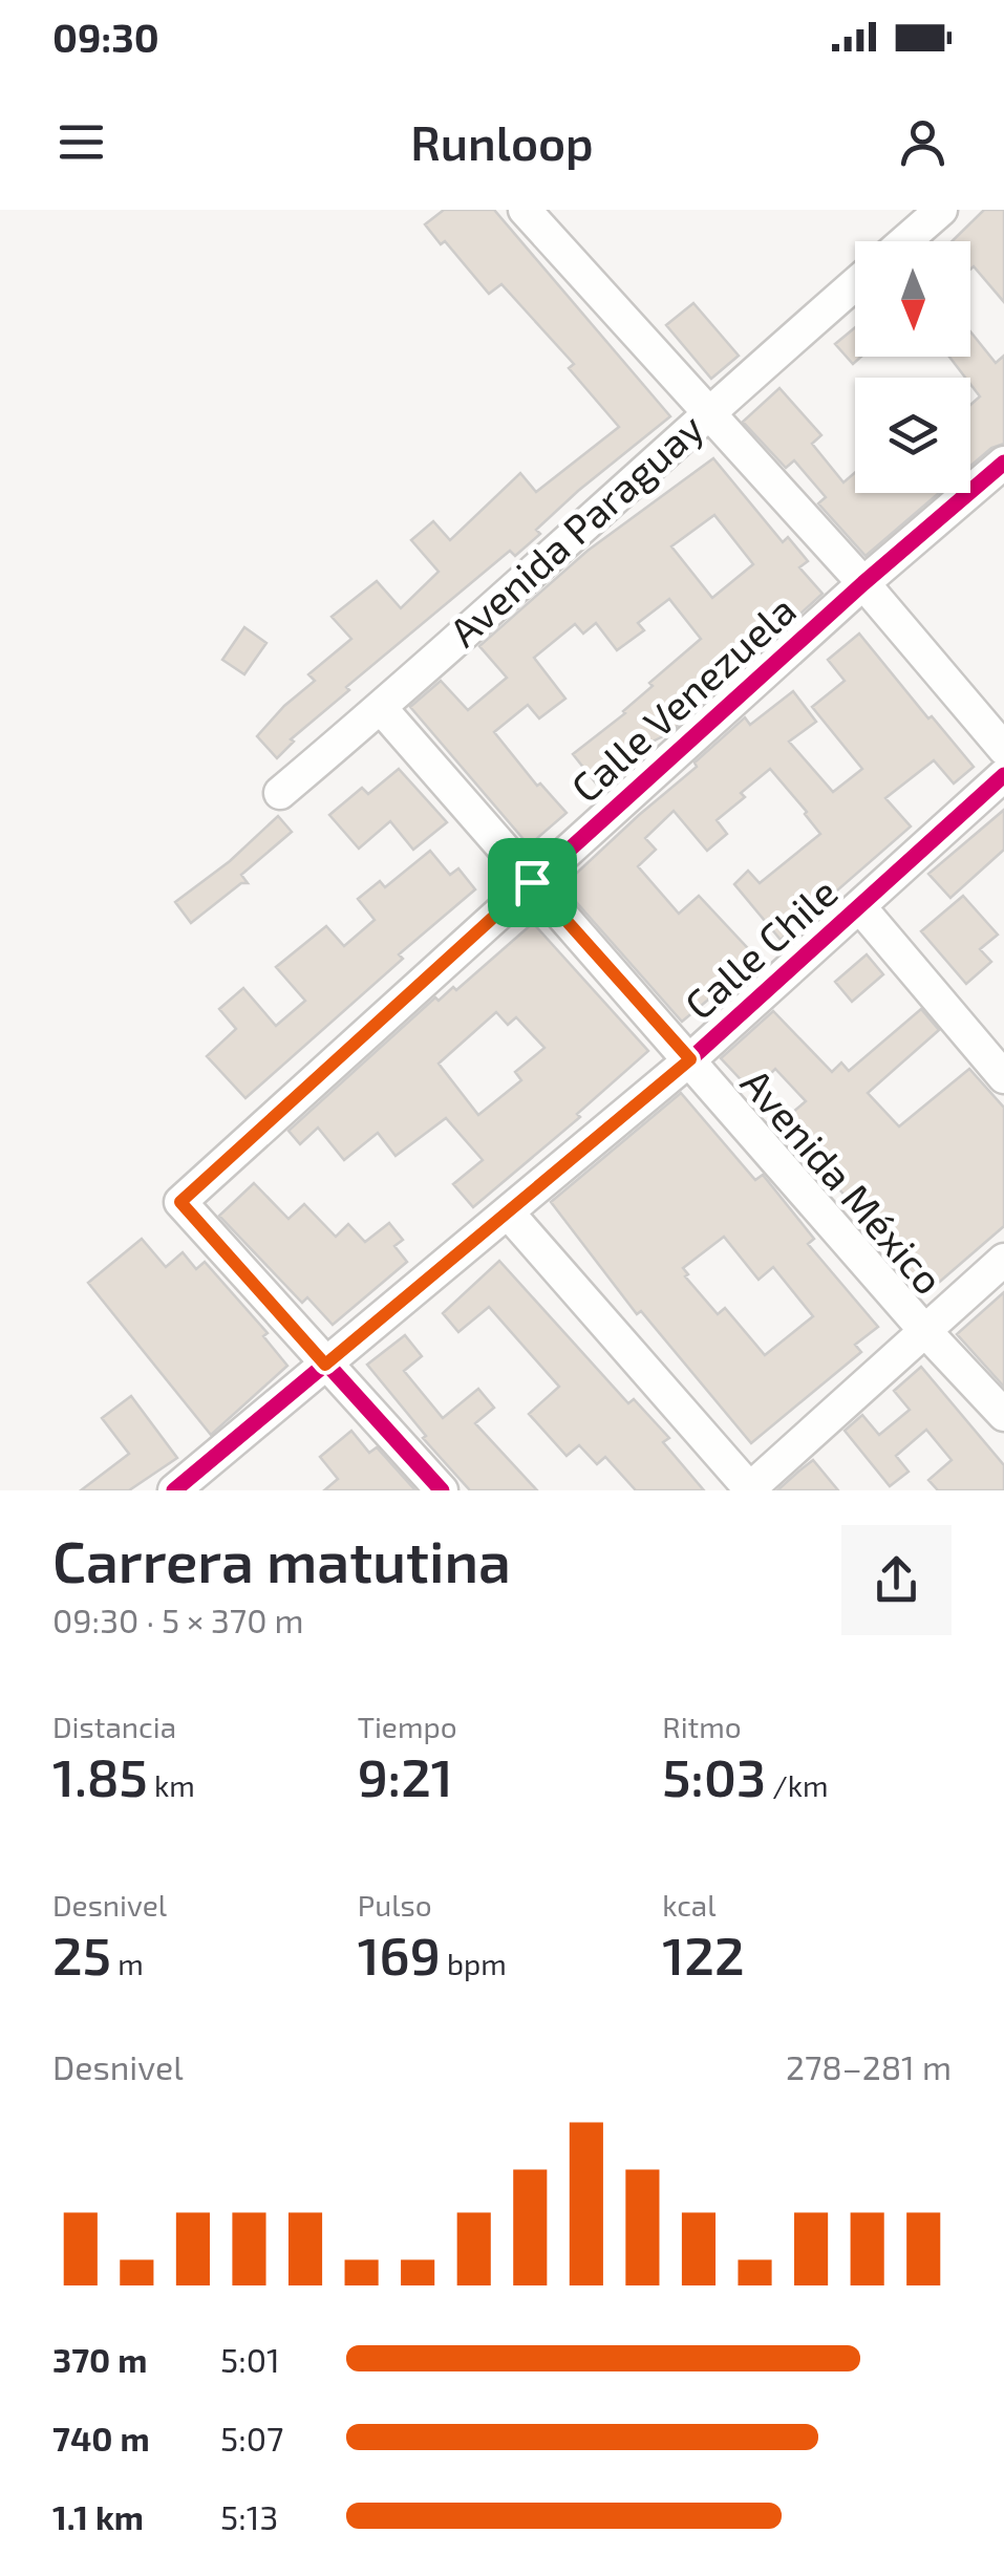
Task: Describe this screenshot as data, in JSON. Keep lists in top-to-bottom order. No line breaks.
{"streets":{"street":["Avenida Paraguay","Calle Venezuela","Calle Chile","Avenida México"]},"crossings":[["Avenida Paraguay","Avenida México"],["Calle Venezuela","Calle Chile"],["Calle Venezuela","Avenida México"],["Calle Chile","Avenida México"]],"north":"bottom","page":{"status":"09:30","header":"Runloop","heading":["Carrera matutina","09:30 · 5 × 370 m"],"stats":[["Distancia","1.85 km"],["Tiempo","9:21"],["Ritmo","5:03 /km"],["Desnivel","25 m"],["Pulso","169 bpm"],["kcal","122"]],"chart":["Desnivel","278–281 m"],"list":[{"name":"370 m","note":"5:01"},{"name":"740 m","note":"5:07"},{"name":"1.1 km","note":"5:13"}]}}
